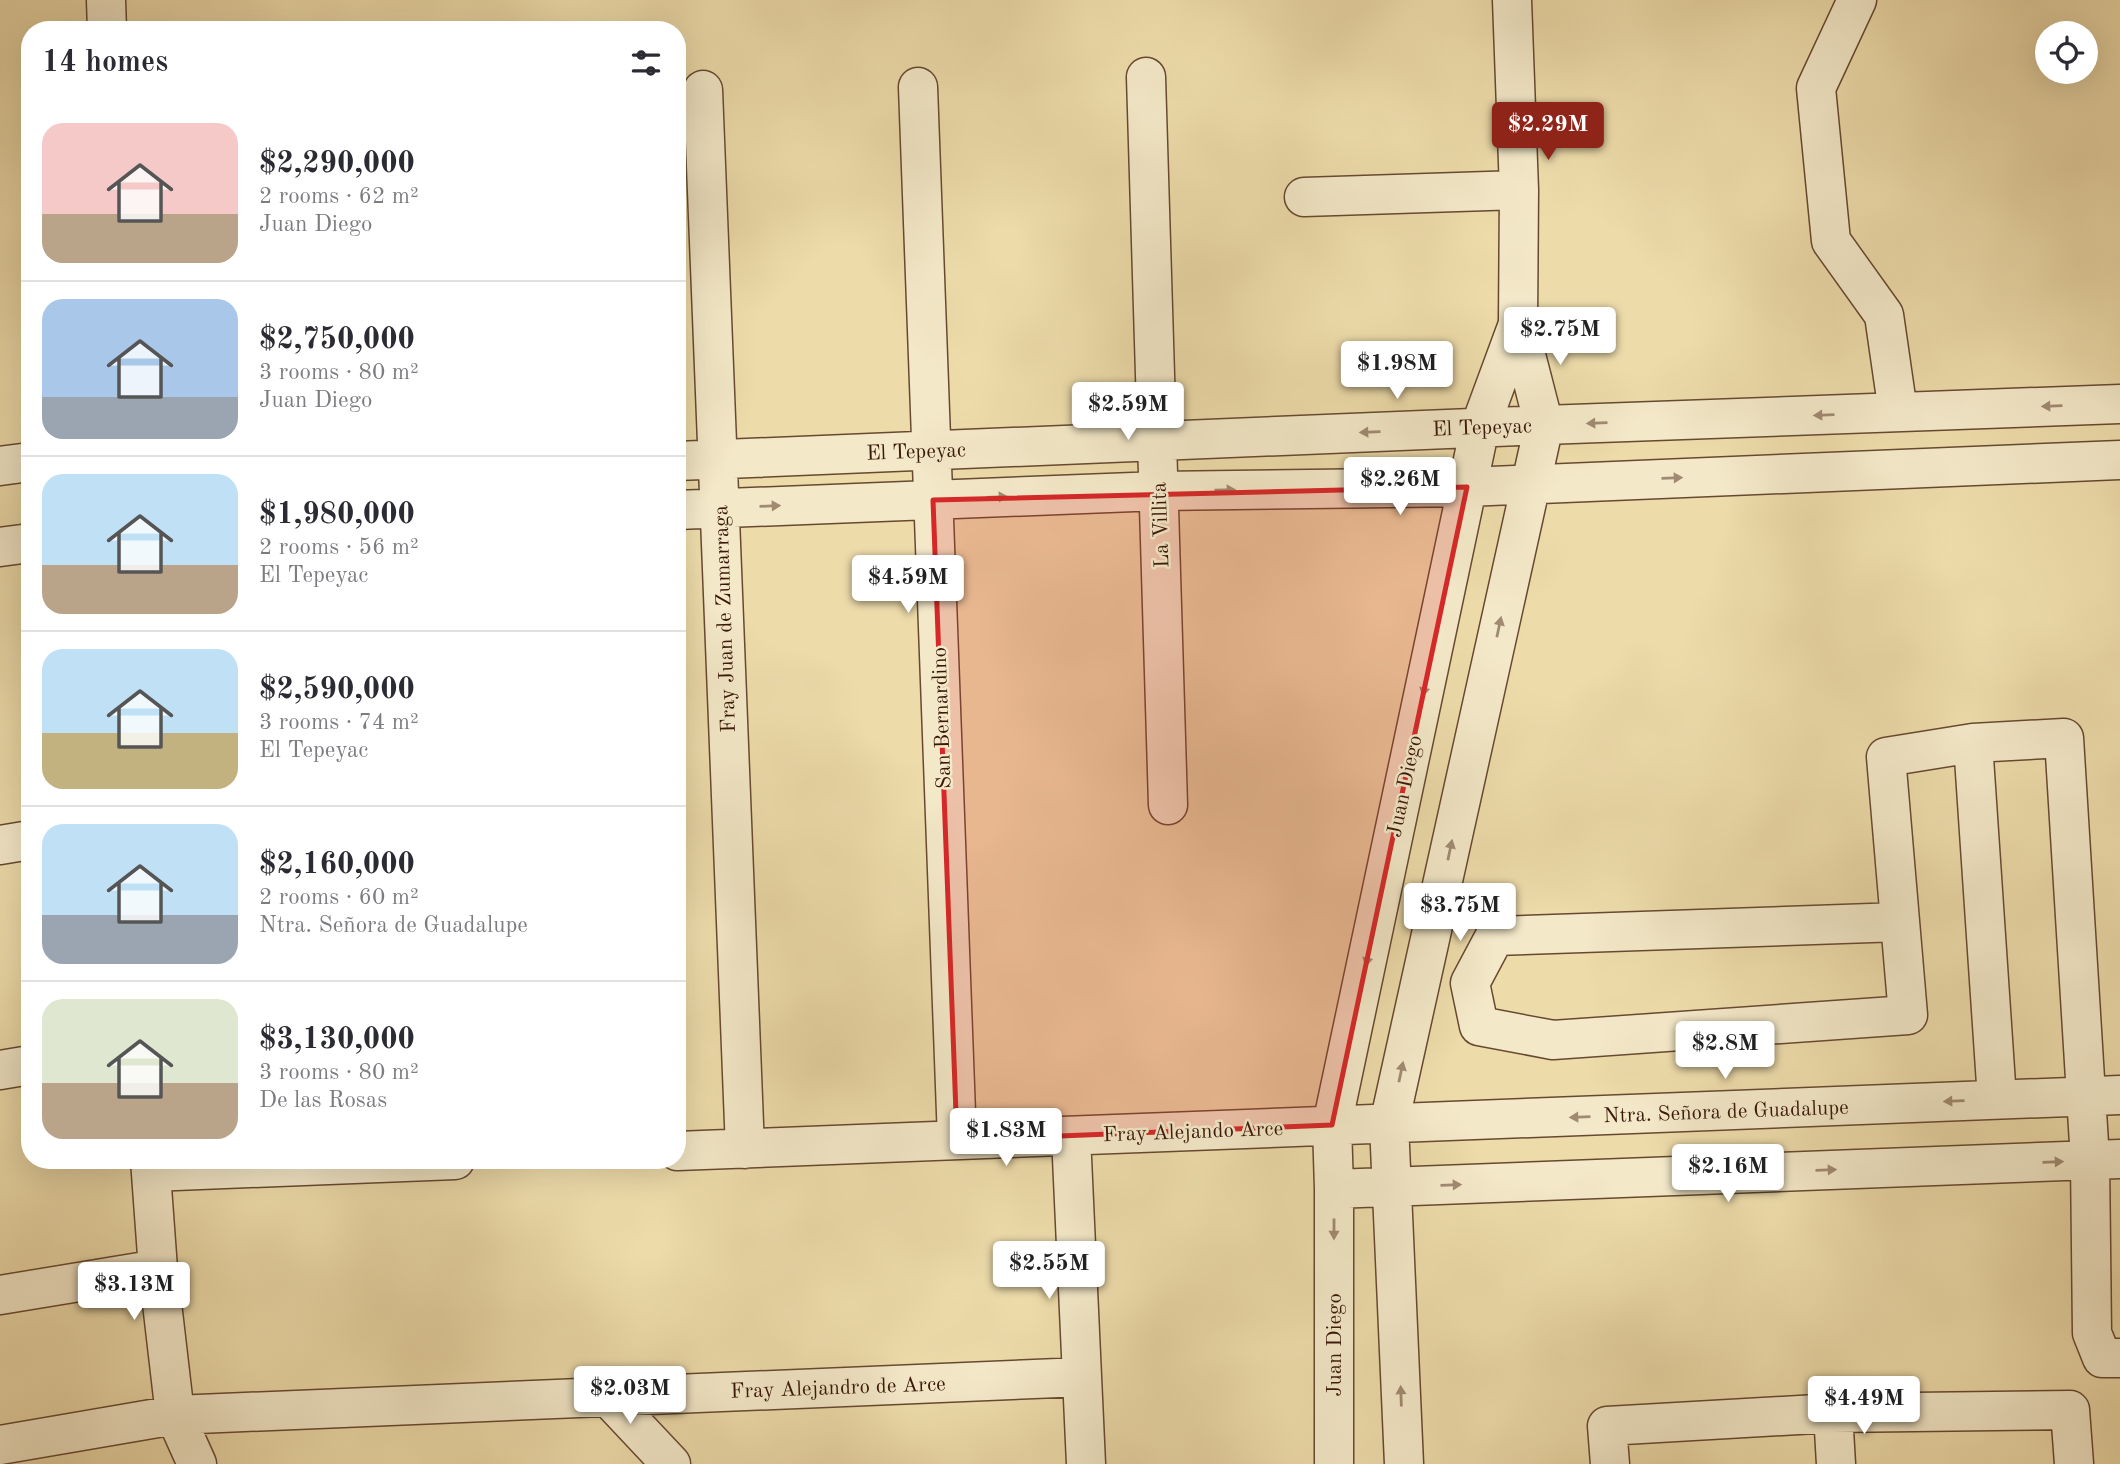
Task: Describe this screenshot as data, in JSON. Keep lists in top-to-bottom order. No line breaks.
{"streets":{"street":["El Tepeyac","La Villita","Fray Juan de Zumarraga","San Bernardino","Juan Diego","Ntra. Señora de Guadalupe","Fray Alejando Arce","Fray Alejandro de Arce"]},"crossings":[["El Tepeyac","La Villita"],["El Tepeyac","Fray Juan de Zumarraga"],["El Tepeyac","San Bernardino"],["El Tepeyac","Juan Diego"],["Fray Juan de Zumarraga","Fray Alejando Arce"],["San Bernardino","Fray Alejando Arce"],["Juan Diego","Ntra. Señora de Guadalupe"],["Juan Diego","Fray Alejando Arce"],["Ntra. Señora de Guadalupe","Fray Alejando Arce"]],"page":{"heading":"14 homes","price":["$2.29M","$2.75M","$1.98M","$2.59M","$2.26M","$4.59M","$3.75M","$2.8M","$1.83M","$2.16M","$2.55M","$3.13M","$2.03M","$4.49M"],"list":[{"name":"$2,290,000","note":"2 rooms · 62 m² · Juan Diego"},{"name":"$2,750,000","note":"3 rooms · 80 m² · Juan Diego"},{"name":"$1,980,000","note":"2 rooms · 56 m² · El Tepeyac"},{"name":"$2,590,000","note":"3 rooms · 74 m² · El Tepeyac"},{"name":"$2,160,000","note":"2 rooms · 60 m² · Ntra. Señora de Guadalupe"},{"name":"$3,130,000","note":"3 rooms · 80 m² · De las Rosas"}]}}
